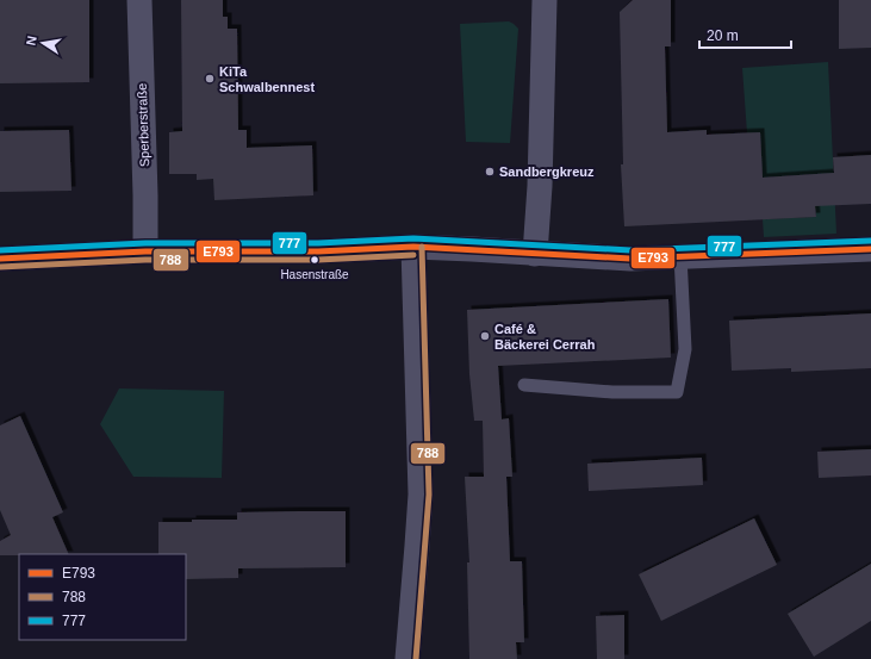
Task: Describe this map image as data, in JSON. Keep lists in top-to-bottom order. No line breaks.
{"streets":{"street":["Sperberstraße"]},"places":["KiTa Schwalbennest","Sandbergkreuz","Hasenstraße","Café & Bäckerei Cerrah"],"lines":["transit line 777","transit line E793","transit line 788"],"legend":["E793","788","777"],"scale_bar":"20 m","north":"left"}
